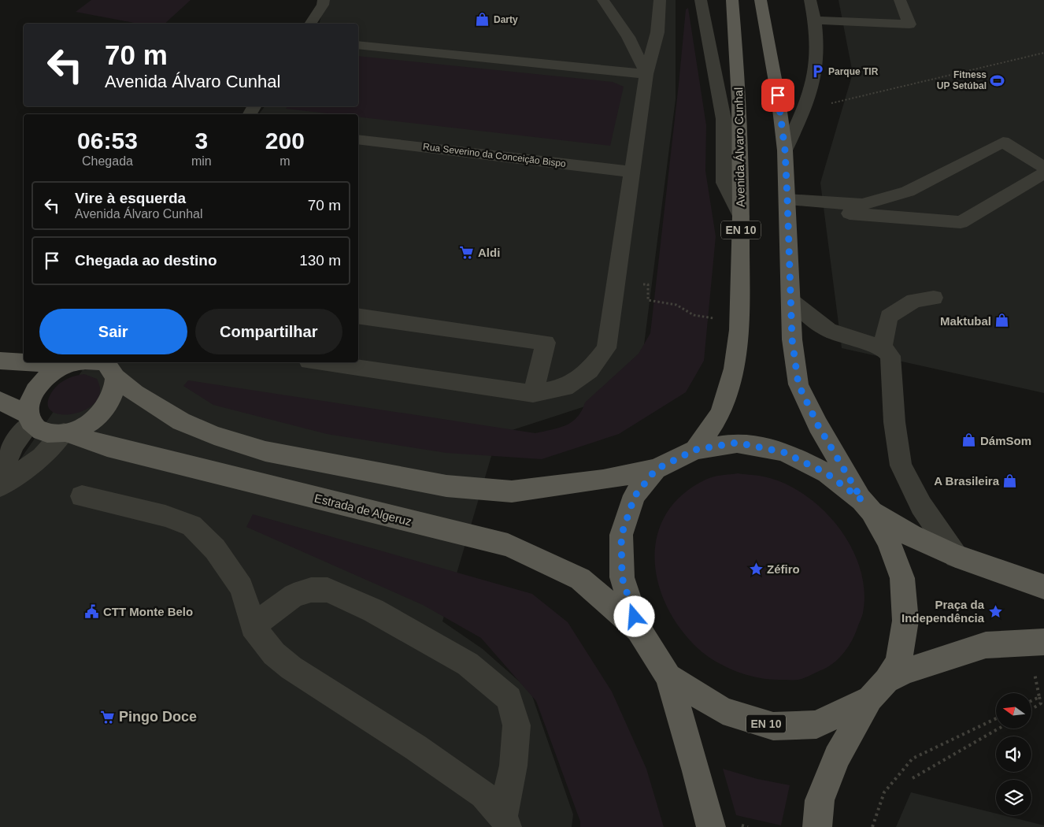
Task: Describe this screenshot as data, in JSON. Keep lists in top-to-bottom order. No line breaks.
{"streets":{"main road":["Avenida Álvaro Cunhal","EN 10","Estrada de Algeruz"],"street":["Rua Severino da Conceição Bispo"]},"crossings":[["Avenida Álvaro Cunhal","EN 10"],["EN 10","Estrada de Algeruz"]],"places":{"shop":["Darty","Maktubal","DámSom","A Brasileira"],"parking":["Parque TIR"],"sports":["Fitness UP Setúbal"],"supermarket":["Aldi","Pingo Doce"],"place":["Zéfiro","Praça da Independência"],"public building":["CTT Monte Belo"]},"north":"left","page":{"turn":["70 m","Avenida Álvaro Cunhal"],"eta":["06:53","Chegada","3","min","200","m"],"list":[{"name":"Vire à esquerda","note":"Avenida Álvaro Cunhal","value":"70 m"},{"name":"Chegada ao destino","value":"130 m"}],"buttons":["Sair","Compartilhar"]}}
